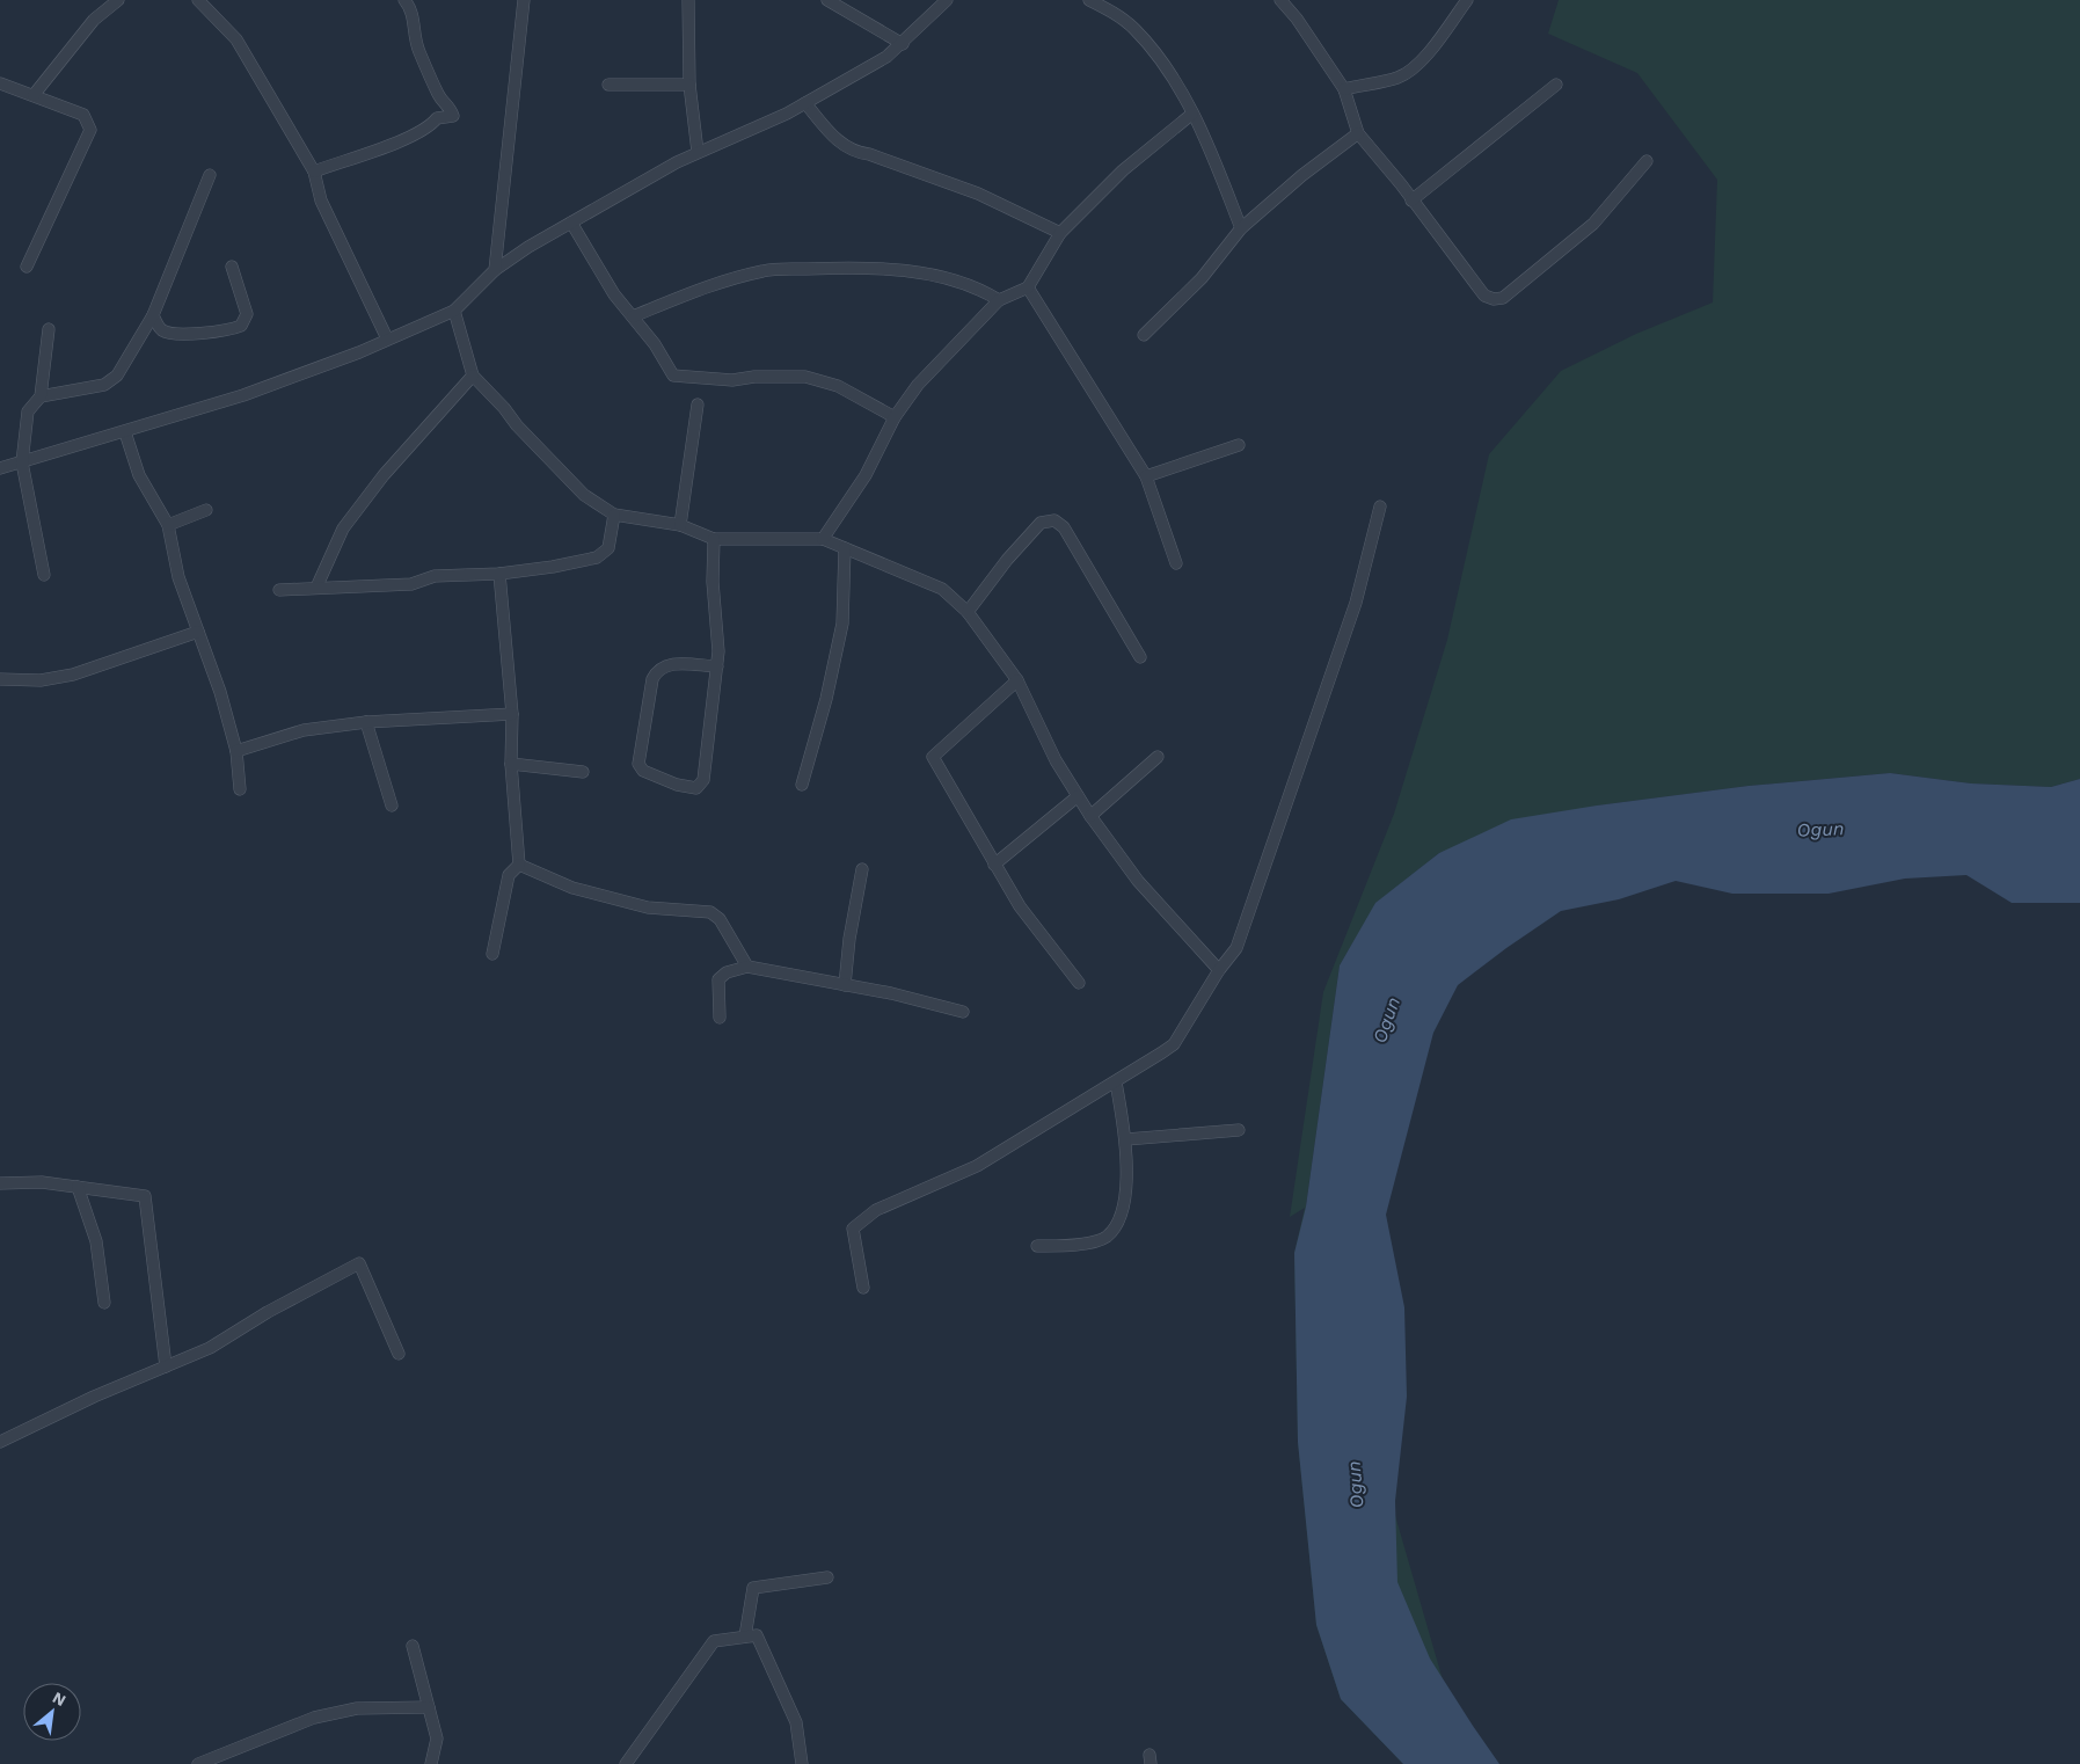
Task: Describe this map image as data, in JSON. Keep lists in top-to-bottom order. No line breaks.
{"water":["Ogun"],"north":"top right"}
